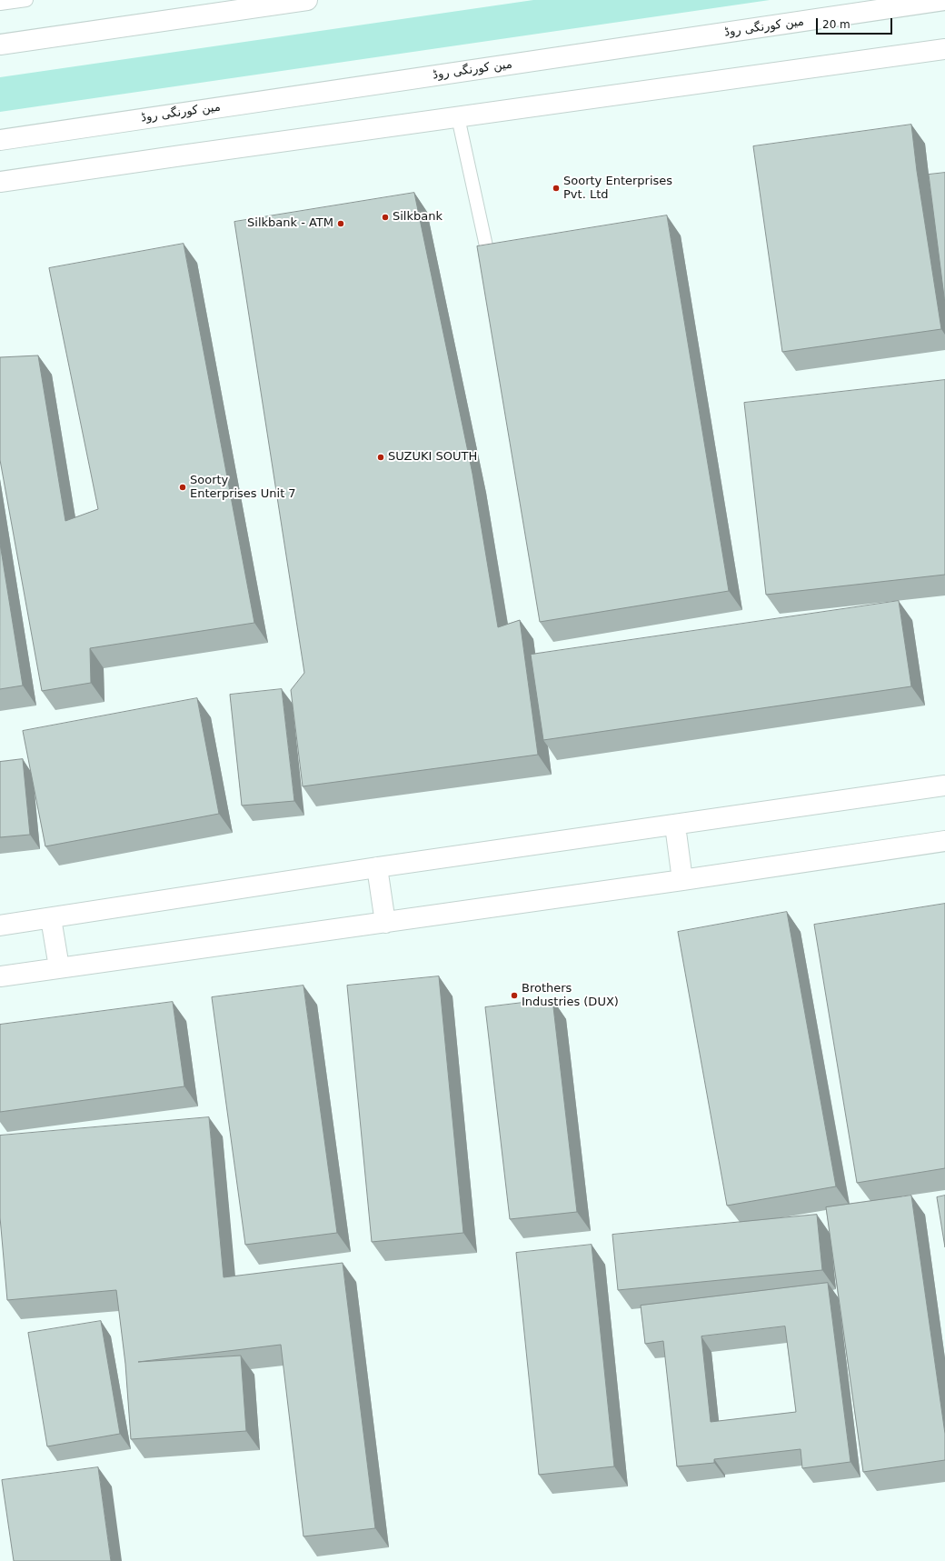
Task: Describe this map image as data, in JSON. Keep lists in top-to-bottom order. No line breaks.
{"streets":{"street":["مین کورنگی روڈ"]},"places":["Soorty Enterprises Pvt. Ltd","Silkbank","Silkbank - ATM","SUZUKI SOUTH","Soorty Enterprises Unit 7","Brothers Industries (DUX)"],"scale_bar":"20 m"}
